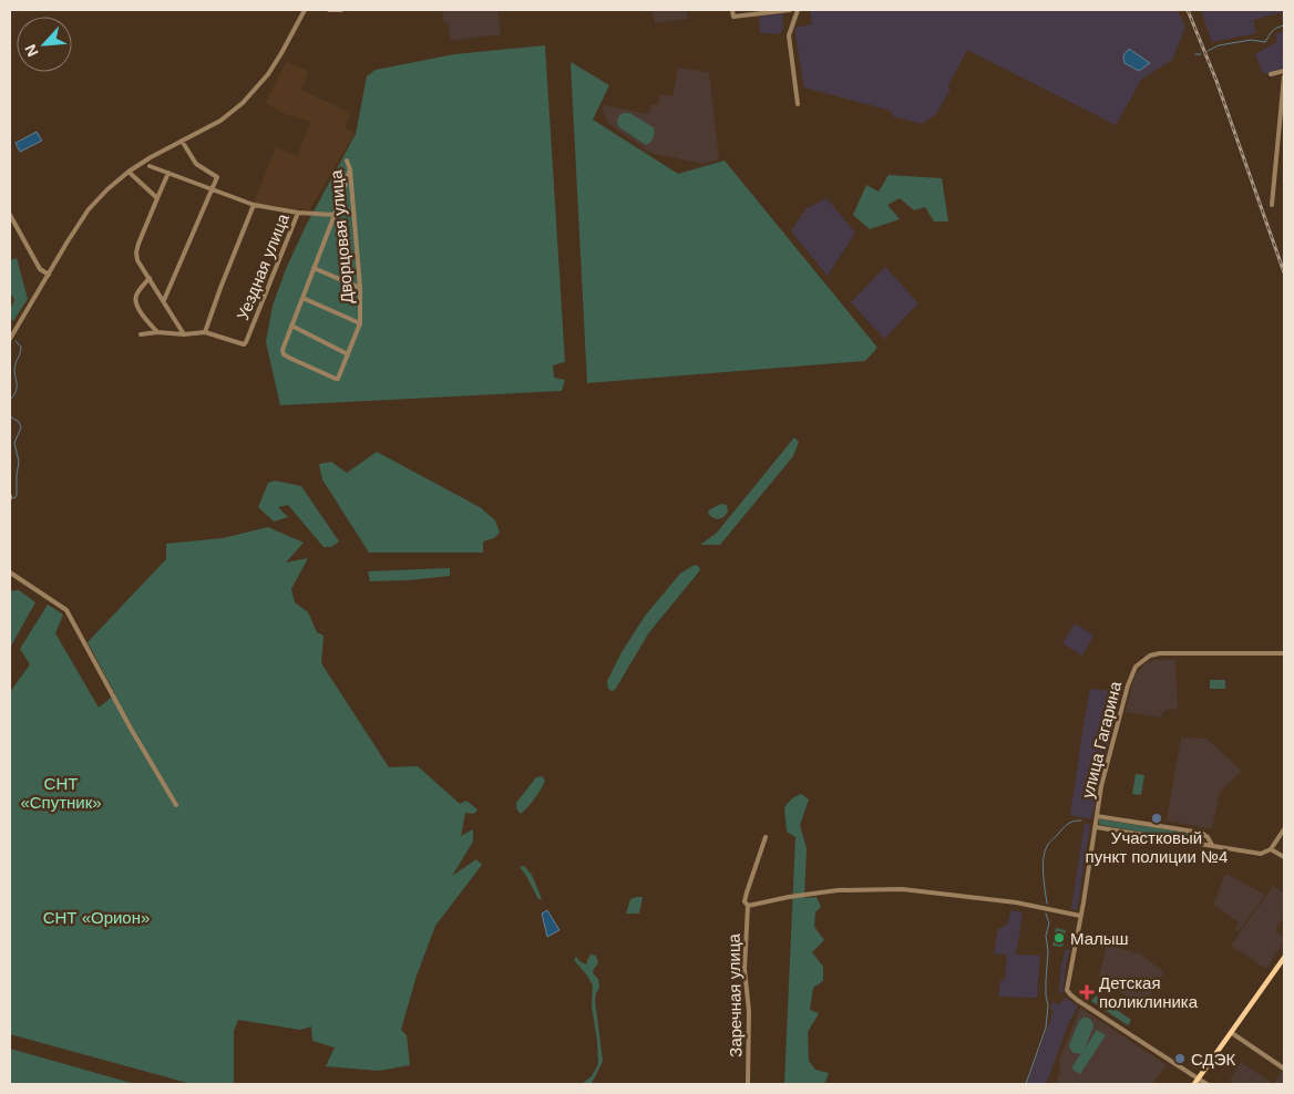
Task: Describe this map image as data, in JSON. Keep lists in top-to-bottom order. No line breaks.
{"streets":{"street":["Дворцовая улица","Уездная улица","улица Гагарина","Заречная улица"]},"parks":["СНТ «Спутник»","СНТ «Орион»"],"places":{"other":["Участковый пункт полиции №4","Малыш","СДЭК"],"health":["Детская поликлиника"]},"north":"bottom left"}
